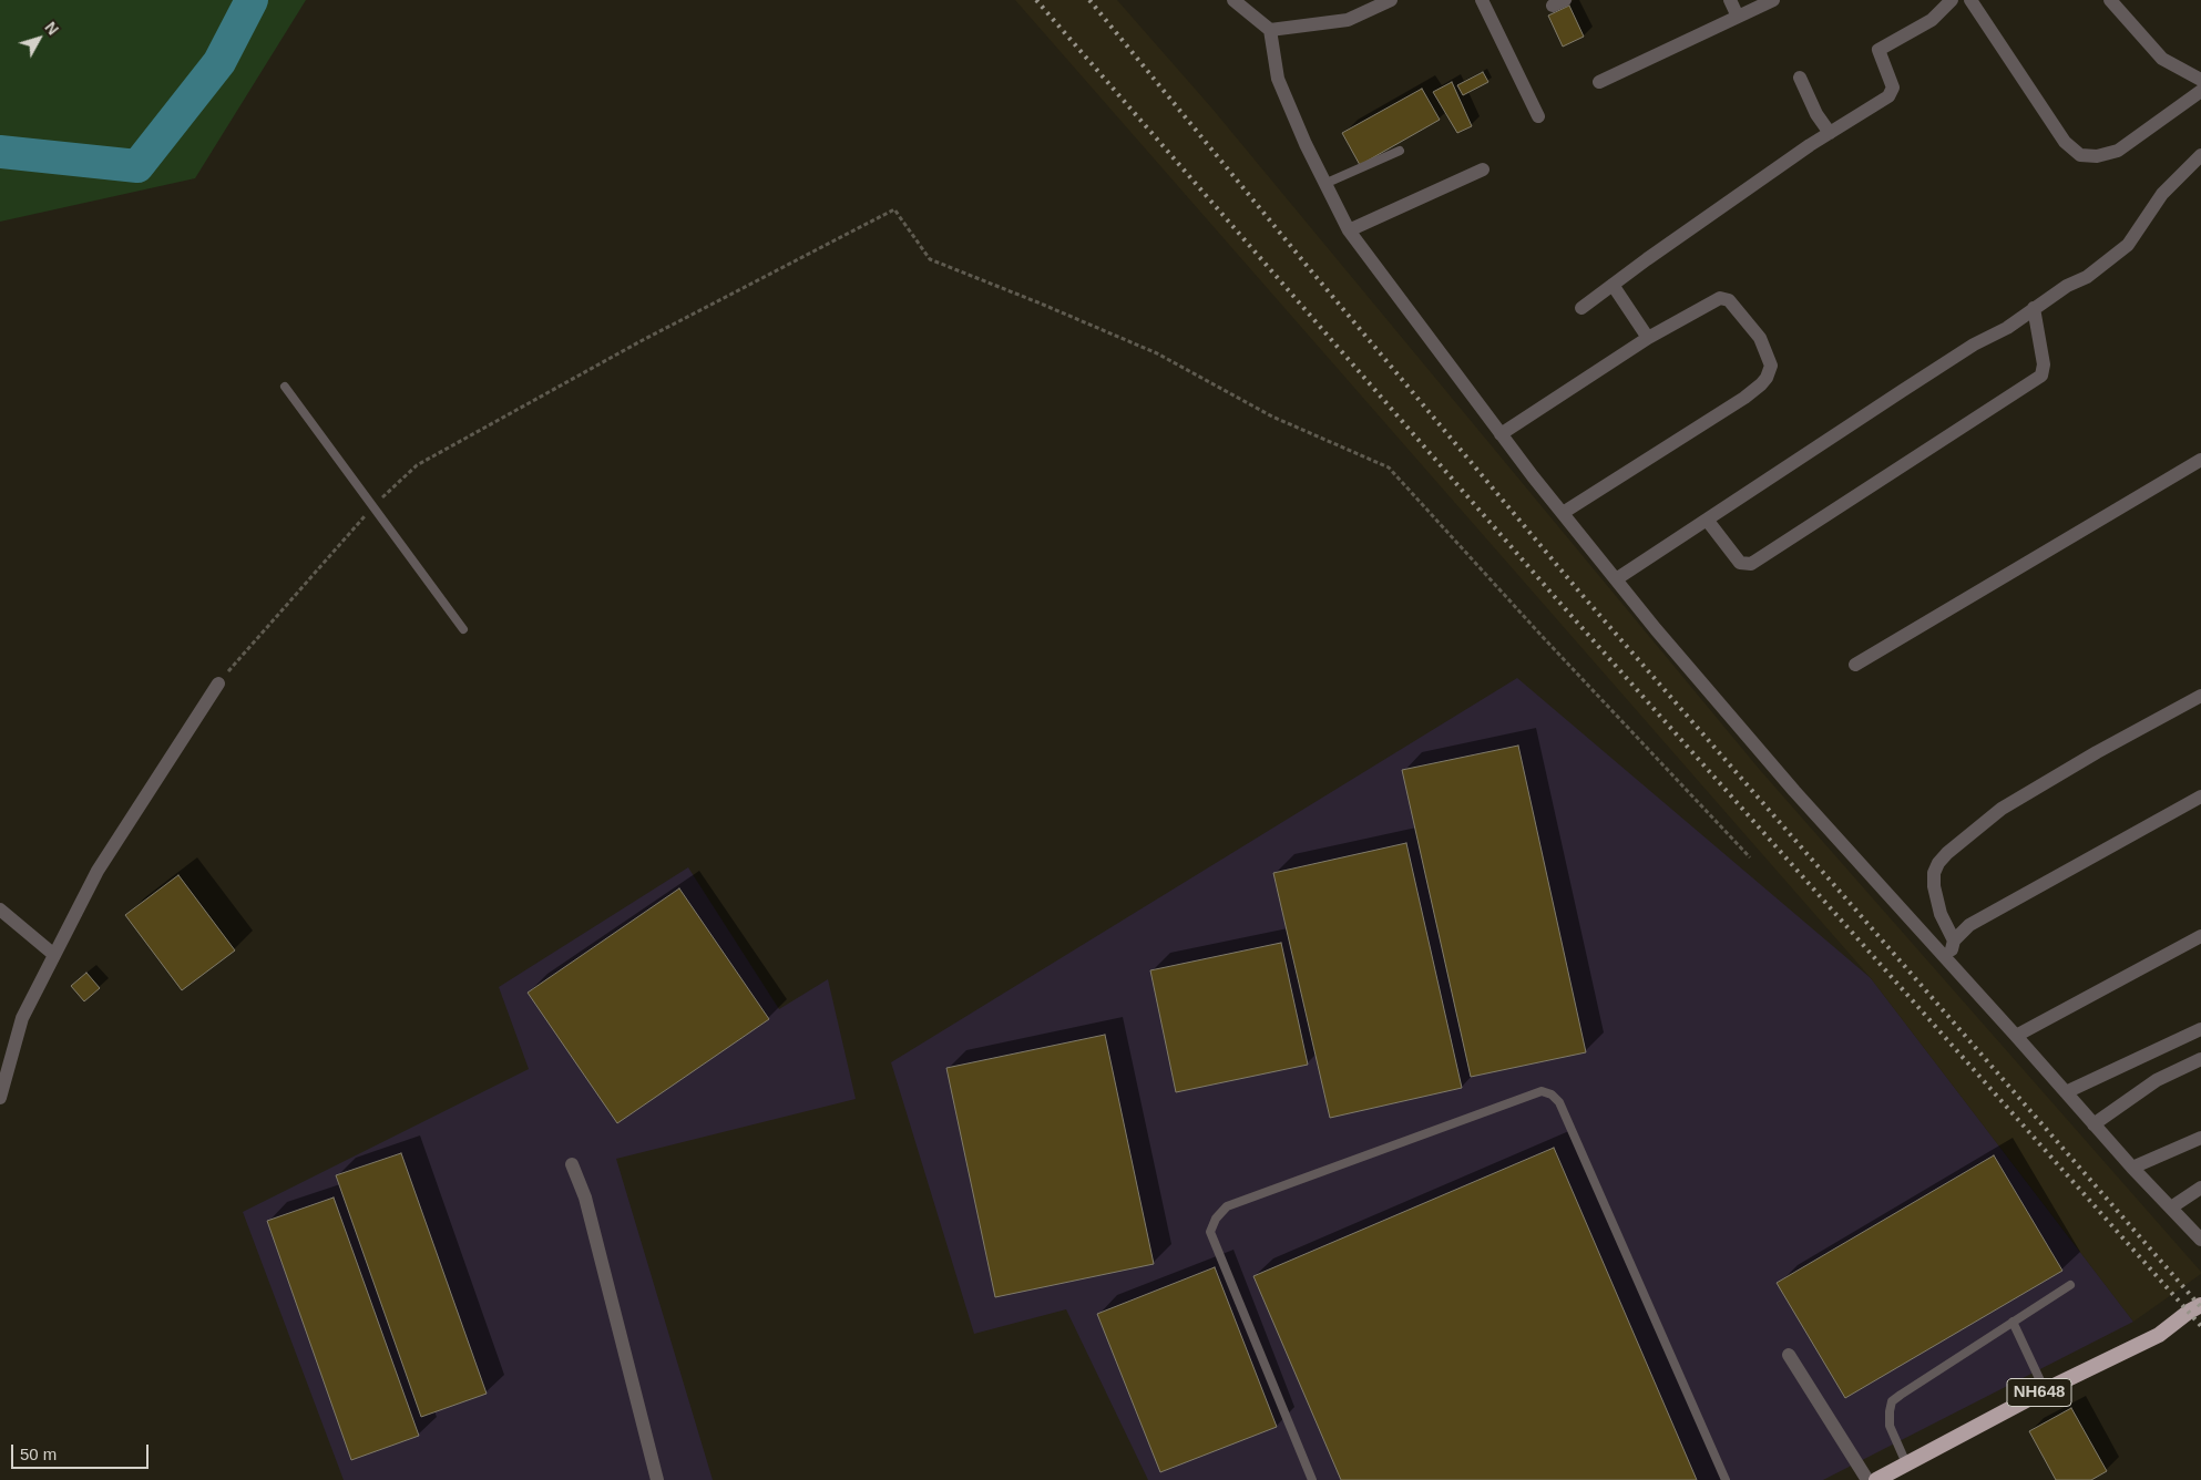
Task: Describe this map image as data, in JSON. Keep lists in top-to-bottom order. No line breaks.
{"streets":{"highway":["NH648"]},"scale_bar":"50 m","north":"top right"}
